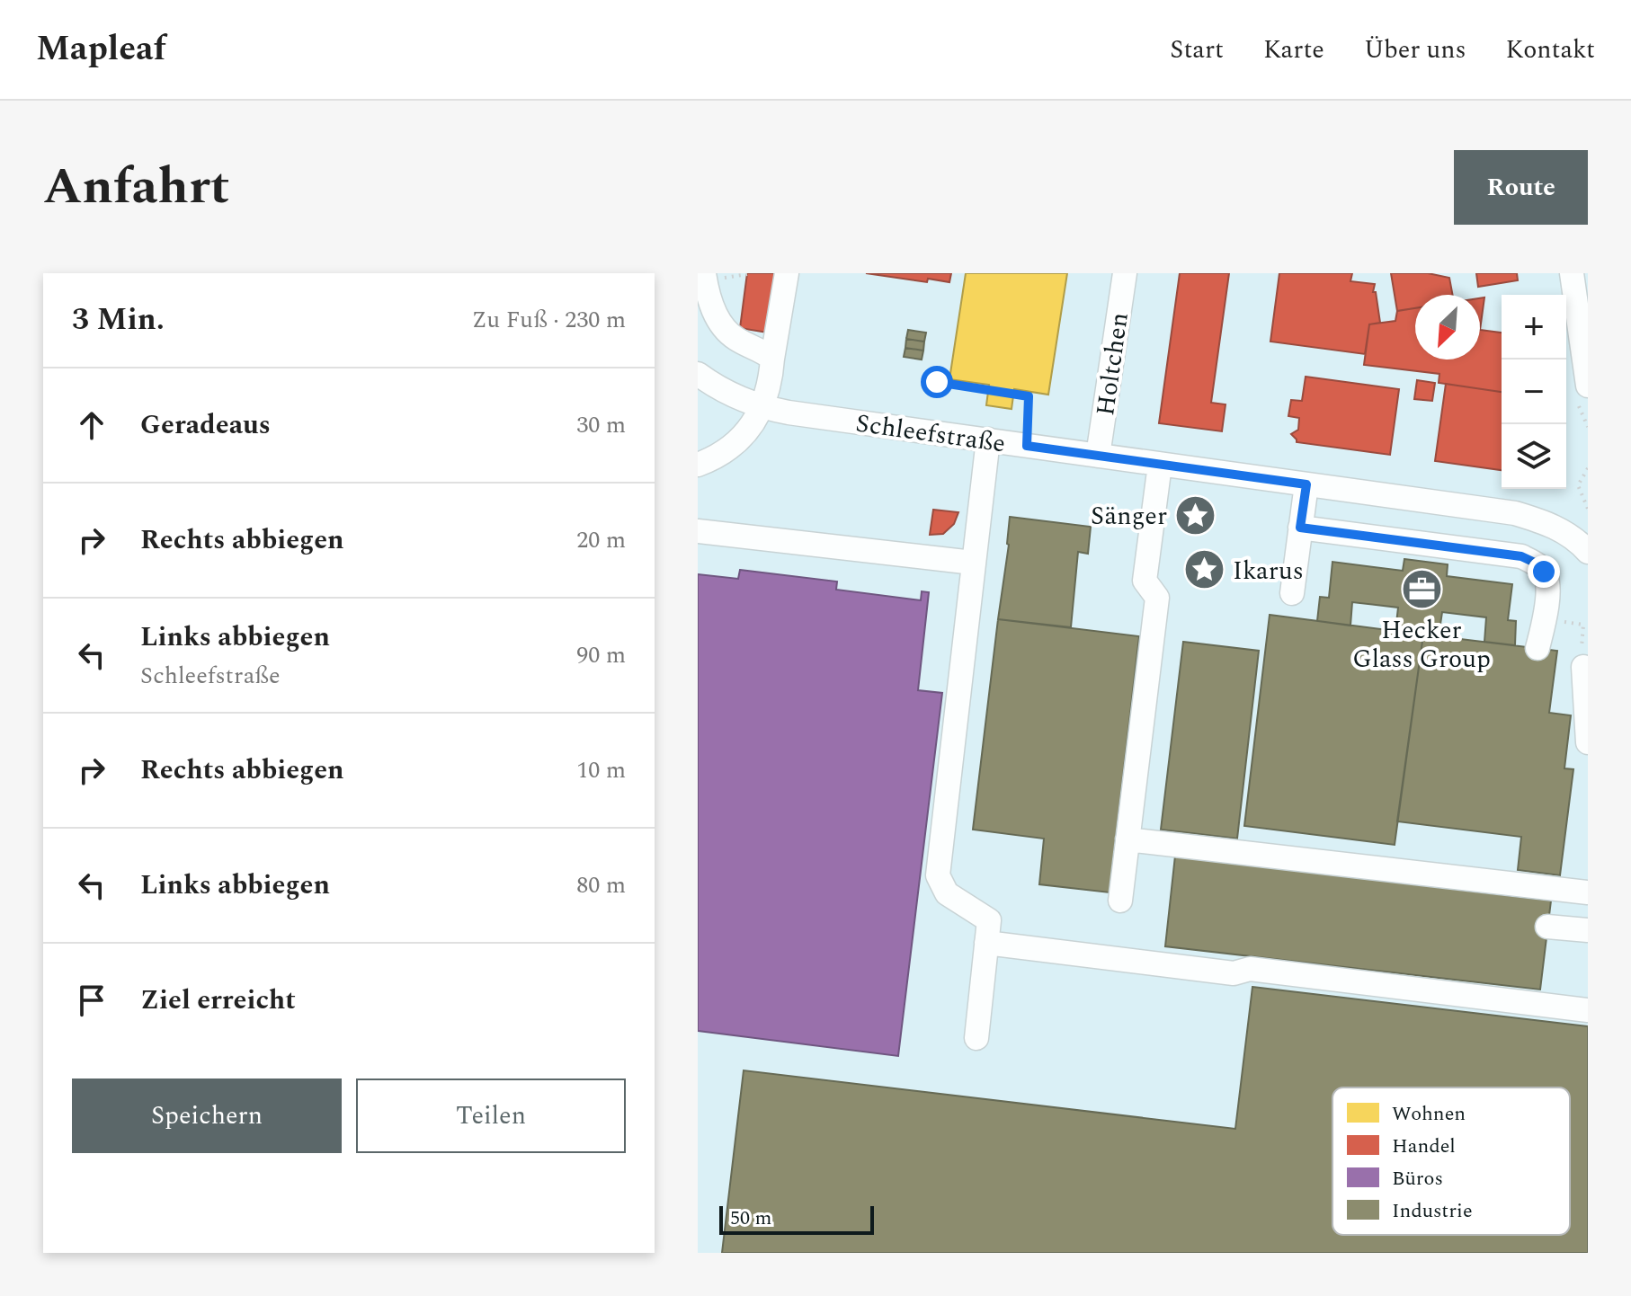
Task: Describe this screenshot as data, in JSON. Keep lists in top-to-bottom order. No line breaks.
{"streets":{"street":["Holtchen","Schleefstraße"]},"crossings":[["Holtchen","Schleefstraße"]],"places":{"place":["Sänger","Ikarus"],"office":["Hecker Glass Group"]},"legend":["Wohnen","Handel","Büros","Industrie"],"scale_bar":"50 m","north":"bottom left","page":{"header":"Mapleaf","nav":["Start","Karte","Über uns","Kontakt"],"title":"Anfahrt","buttons":["Route",["Speichern","Teilen"]],"heading":["3 Min.","Zu Fuß · 230 m"],"map_buttons":["+","−"],"list":[["Geradeaus","30 m"],["Rechts abbiegen","20 m"],["Links abbiegen","Schleefstraße","90 m"],["Rechts abbiegen","10 m"],["Links abbiegen","80 m"],"Ziel erreicht"],"scale":"50 m"}}
